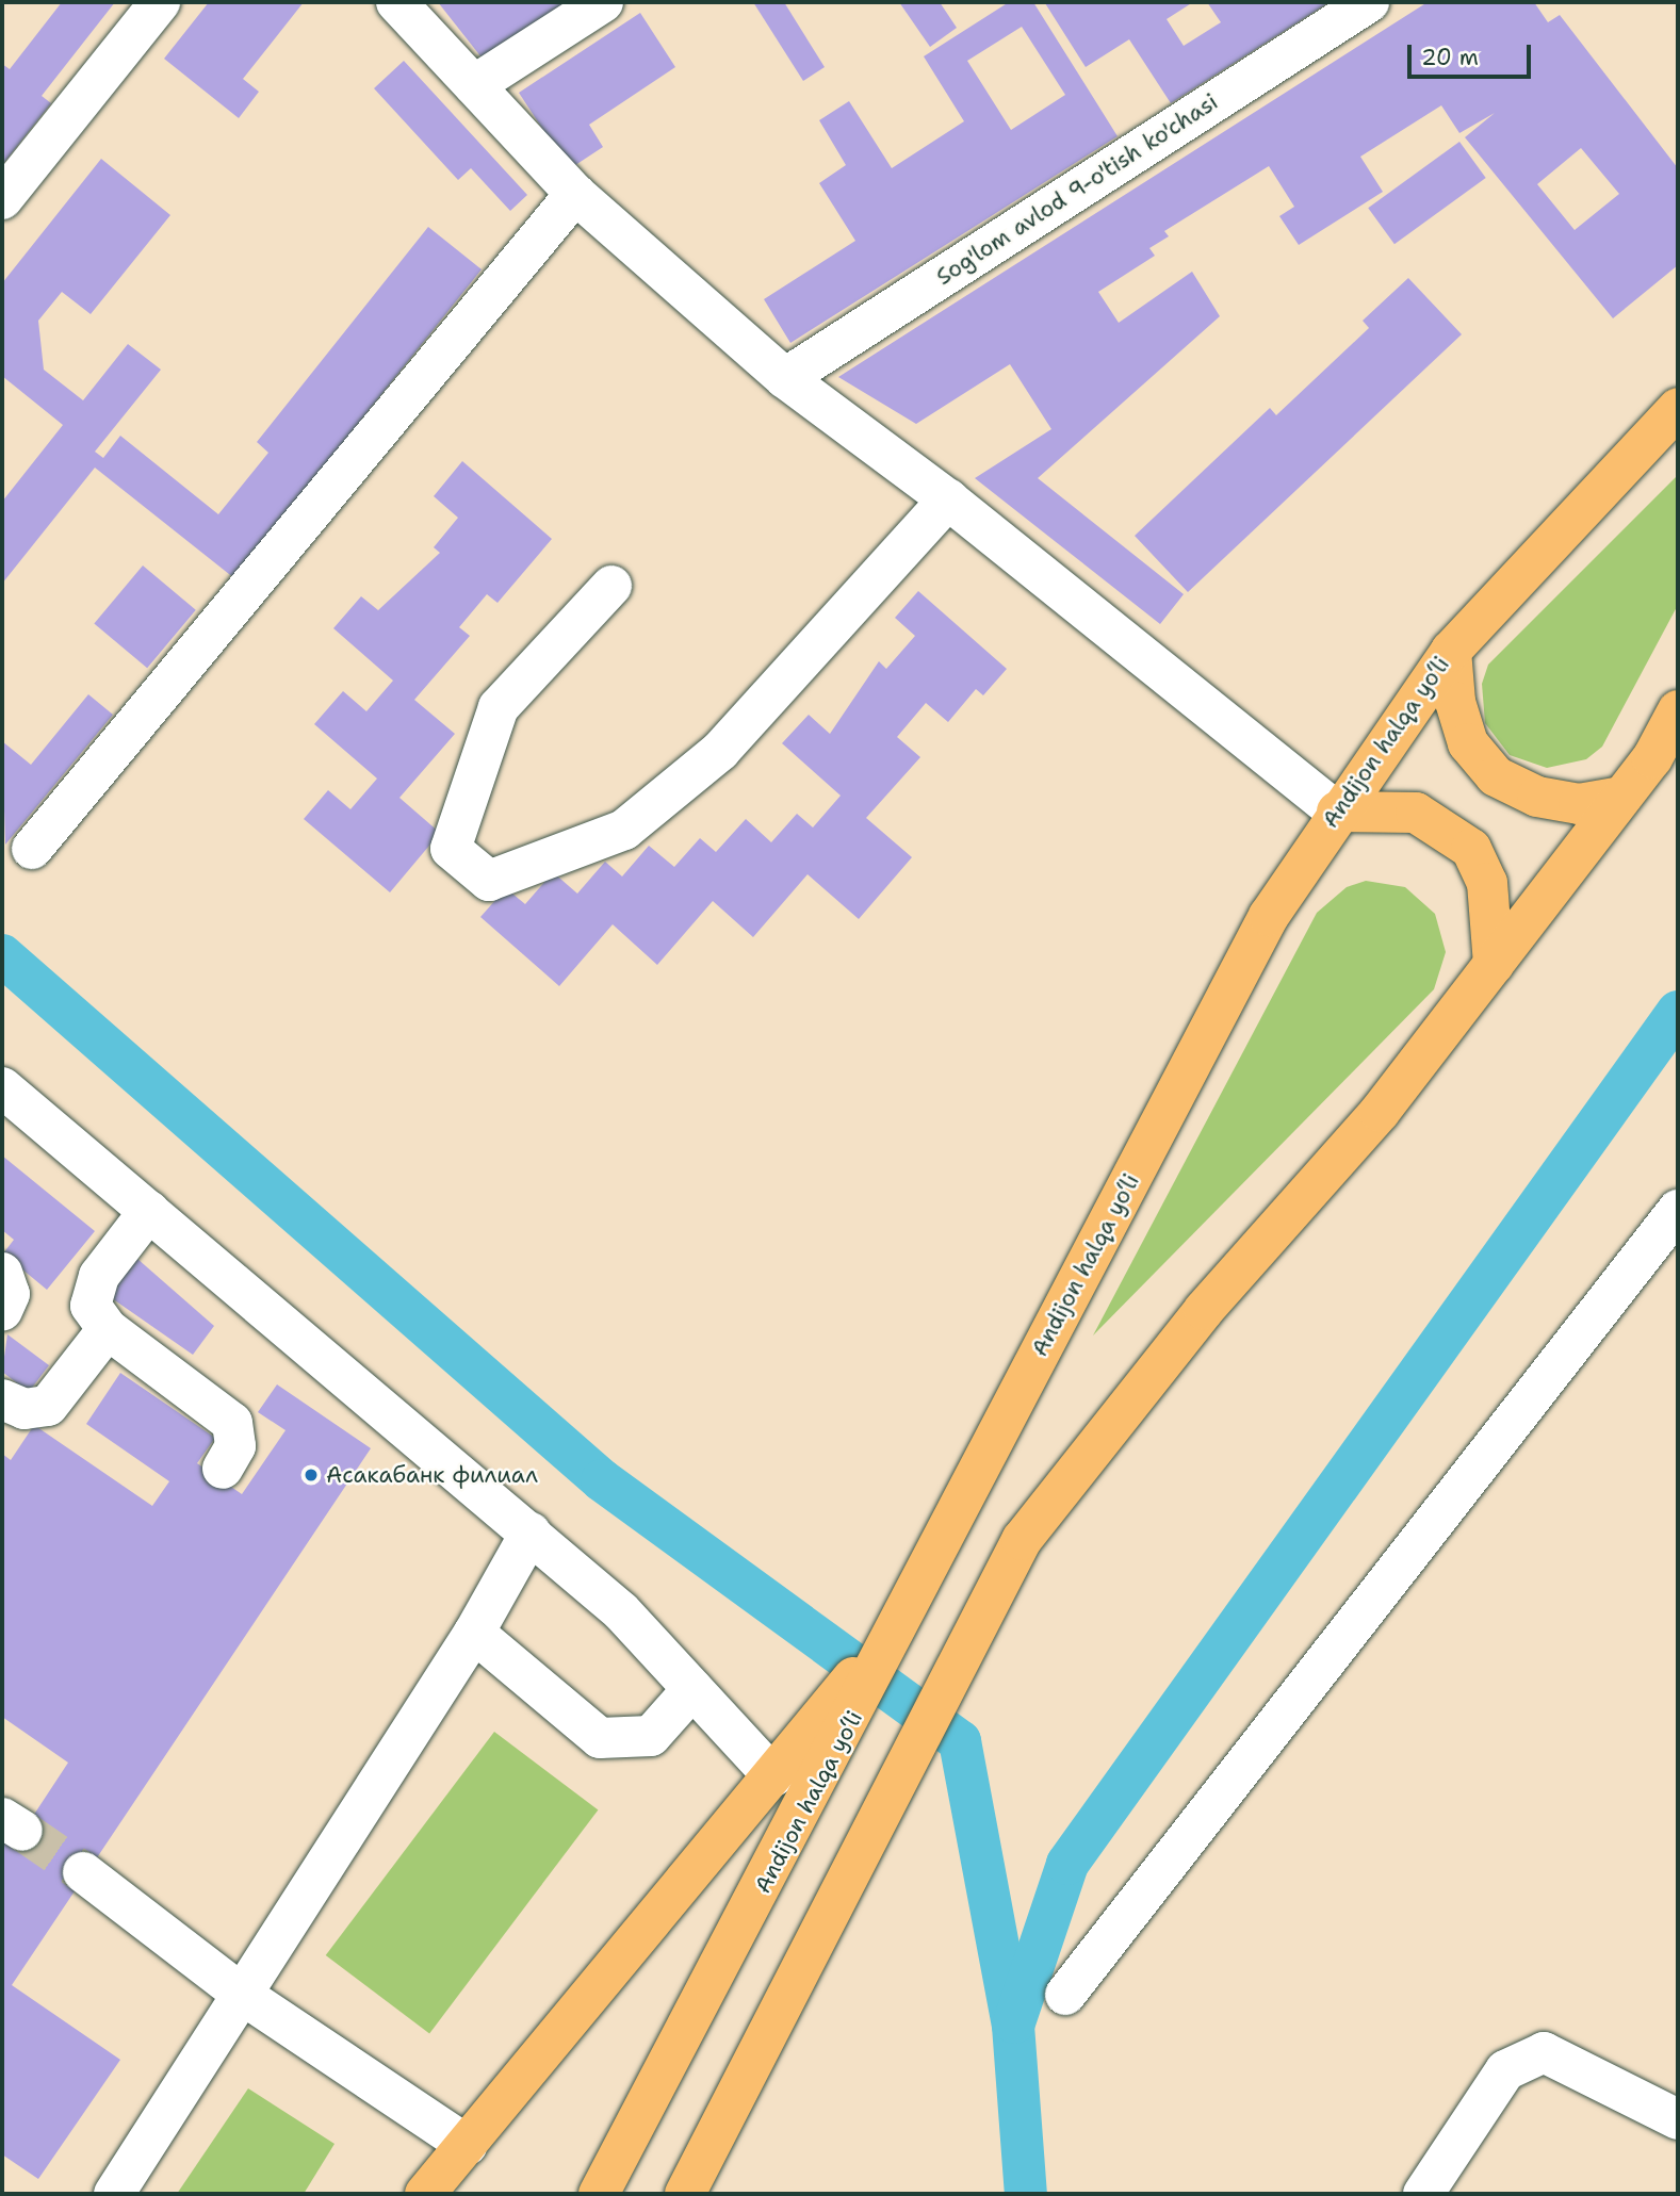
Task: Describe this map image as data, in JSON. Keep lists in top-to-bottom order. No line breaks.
{"streets":{"highway":["Andijon halqa yo‘li"],"street":["Sog'lom avlod 9-o'tish ko'chasi"]},"places":["Асакабанк филиал"],"scale_bar":"20 m"}
